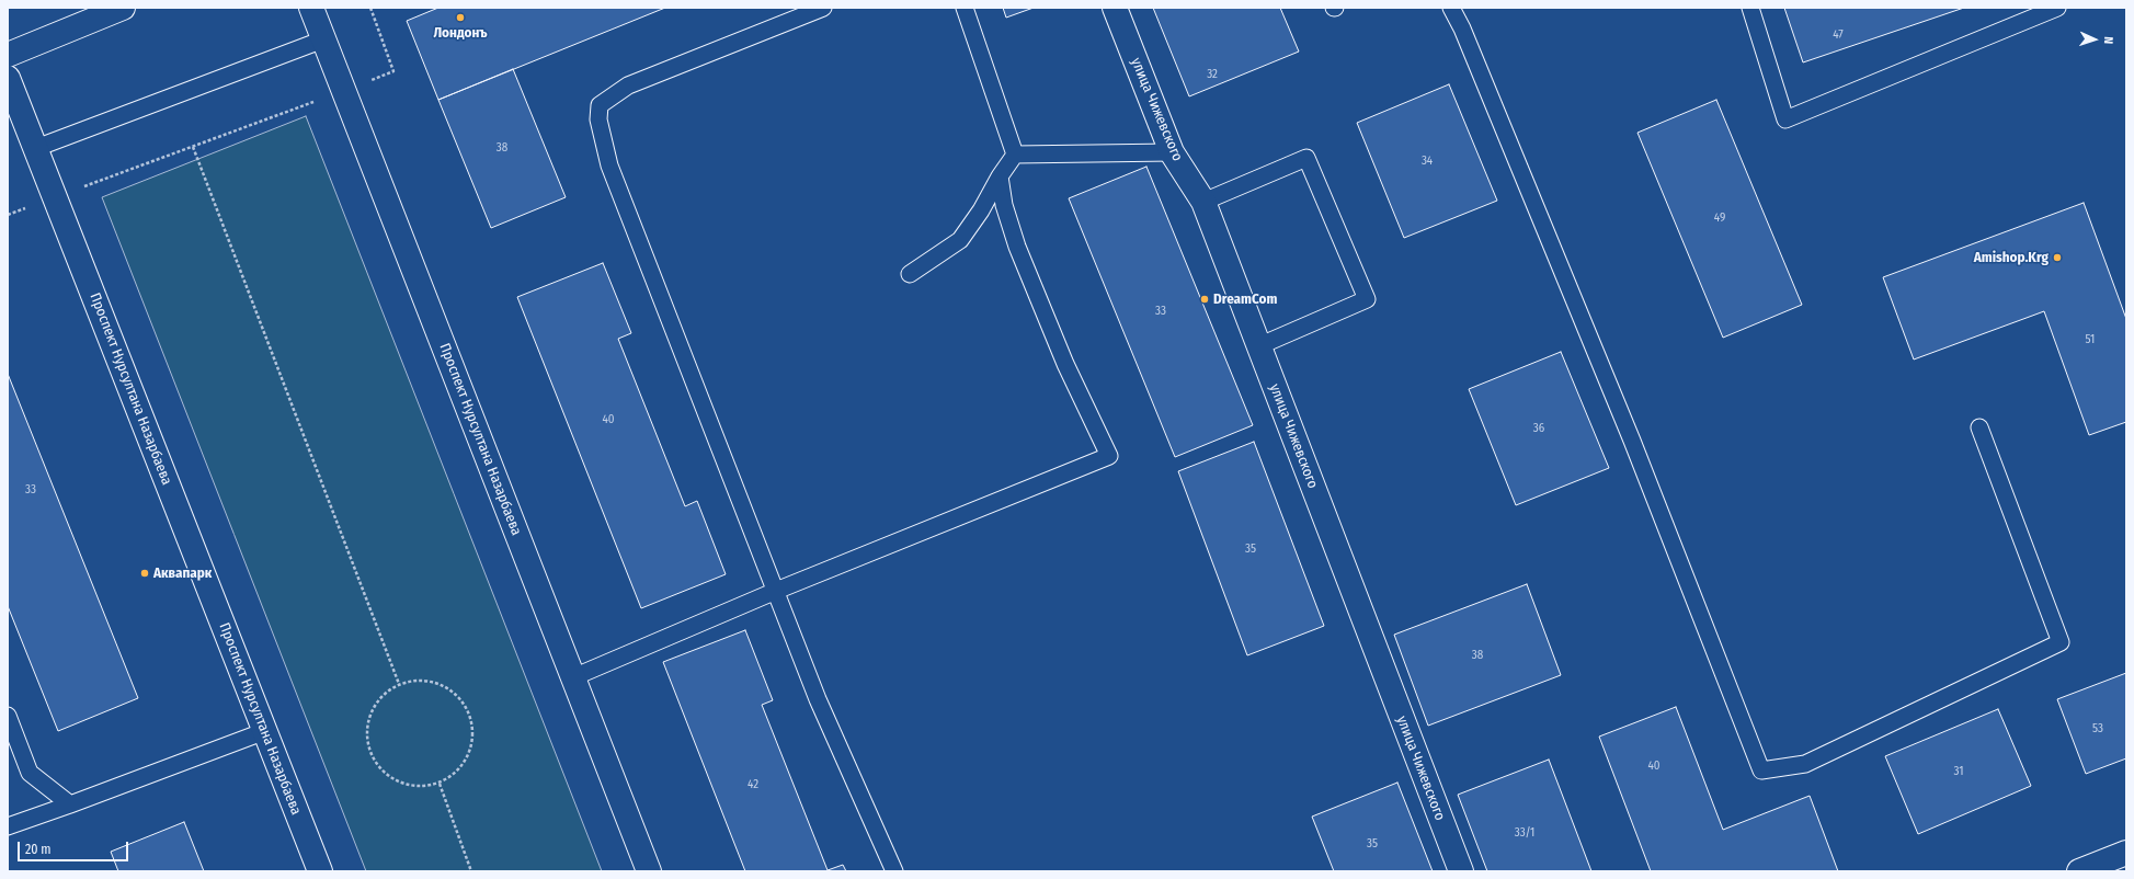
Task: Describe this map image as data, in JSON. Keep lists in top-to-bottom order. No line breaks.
{"streets":{"main road":["улица Чижевского","Проспект Нурсултана Назарбаева"]},"places":["Лондонъ","Amishop.Krg","DreamCom","Аквапарк"],"house_numbers":["47","32","38","34","49","33","51","40","36","33","35","38","53","40","31","42","33/1","35"],"scale_bar":"20 m","north":"right"}
